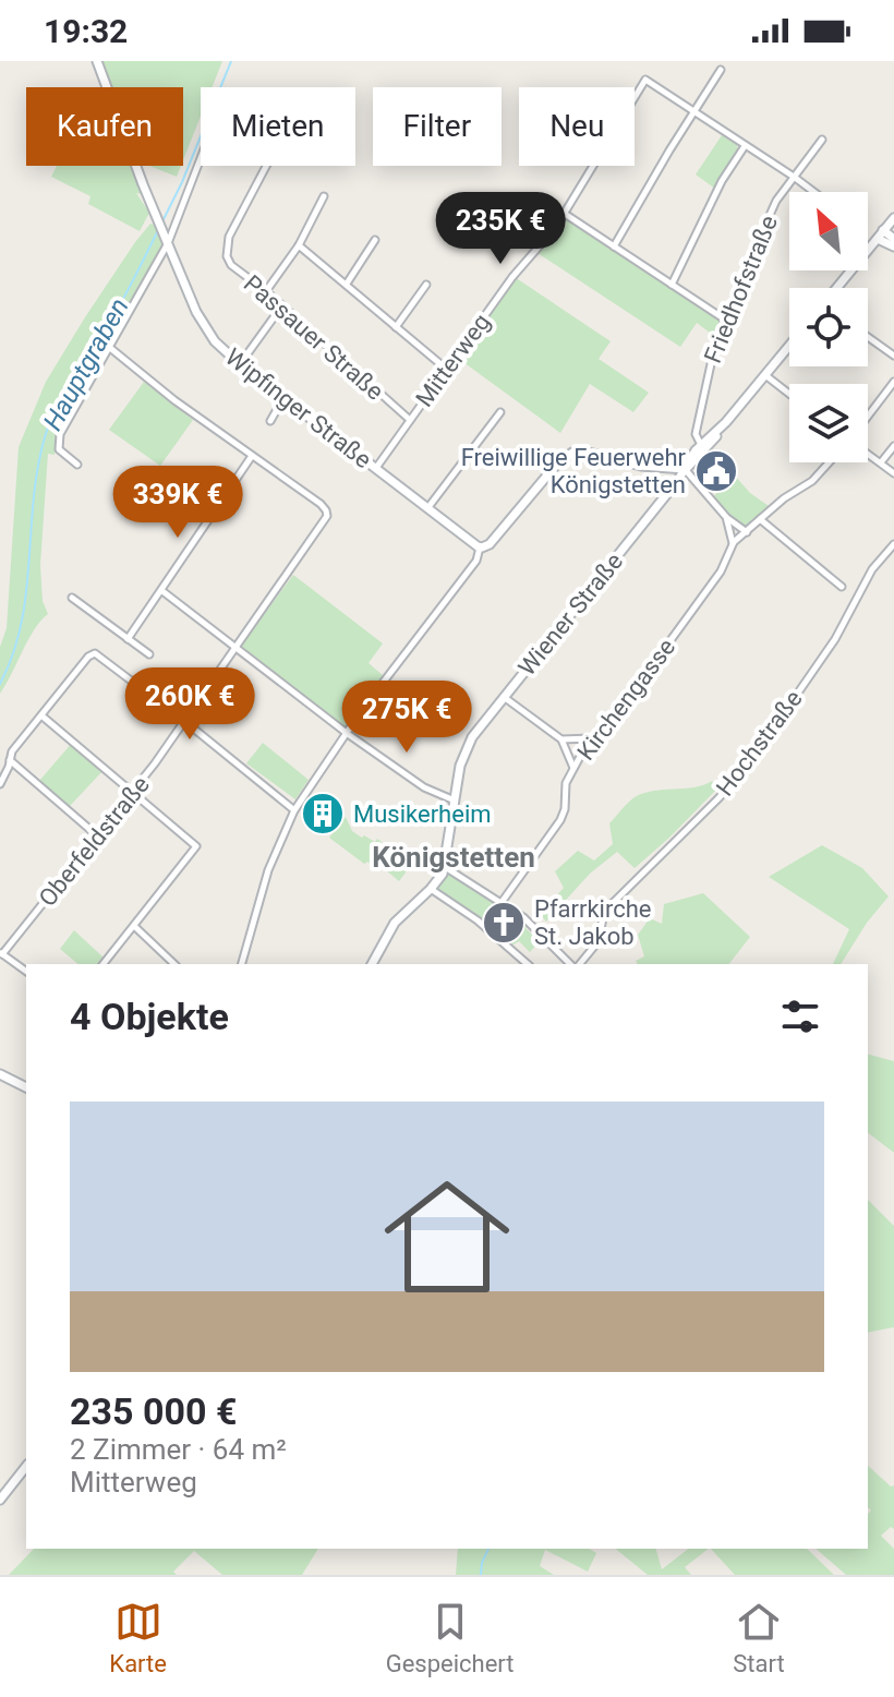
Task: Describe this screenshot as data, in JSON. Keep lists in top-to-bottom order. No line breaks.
{"streets":{"main road":["Wipfinger Straße","Wiener Straße"],"street":["Friedhofstraße","Passauer Straße","Mitterweg","Kirchengasse","Hochstraße","Oberfeldstraße"]},"crossings":[["Friedhofstraße","Wiener Straße"],["Passauer Straße","Mitterweg"],["Mitterweg","Wipfinger Straße"]],"districts":["Königstetten"],"water":["Hauptgraben"],"places":{"public building":["Freiwillige Feuerwehr Königstetten"],"building":["Musikerheim"],"church":["Pfarrkirche St. Jakob"]},"north":"top left","page":{"status":"19:32","chip":["Kaufen","Mieten","Filter","Neu"],"price":["235K €","339K €","260K €","275K €"],"heading":"4 Objekte","list":[{"name":"235 000 €","note":"2 Zimmer · 64 m² · Mitterweg"}],"tabs":["Karte","Gespeichert","Start"]}}
